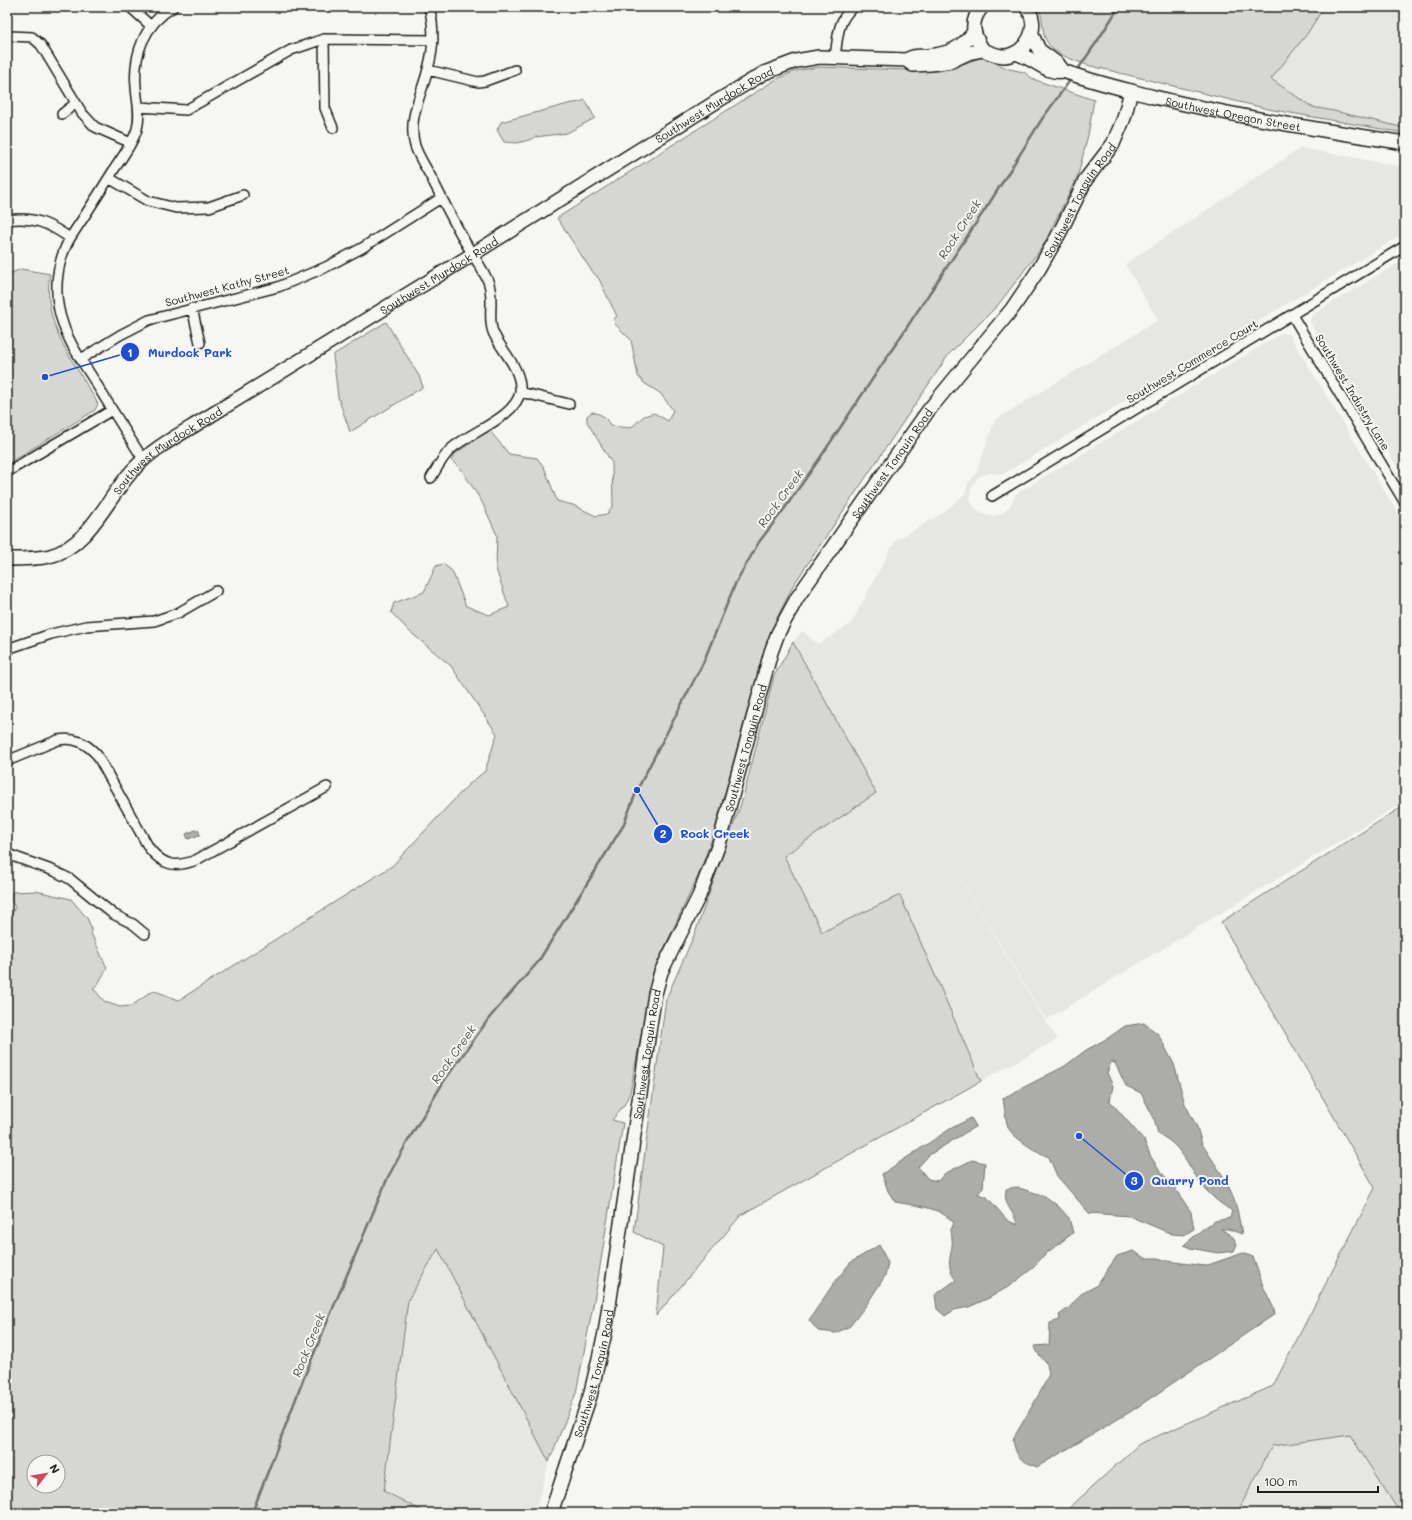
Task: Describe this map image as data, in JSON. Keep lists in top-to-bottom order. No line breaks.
{"streets":{"main road":["Southwest Murdock Road","Southwest Oregon Street","Southwest Tonquin Road"],"street":["Southwest Kathy Street","Southwest Commerce Court","Southwest Industry Lane"]},"crossings":[["Southwest Murdock Road","Southwest Oregon Street"],["Southwest Oregon Street","Southwest Tonquin Road"],["Southwest Commerce Court","Southwest Industry Lane"]],"water":["Rock Creek"],"places":["Murdock Park","Rock Creek","Quarry Pond"],"scale_bar":"100 m","north":"top right"}
